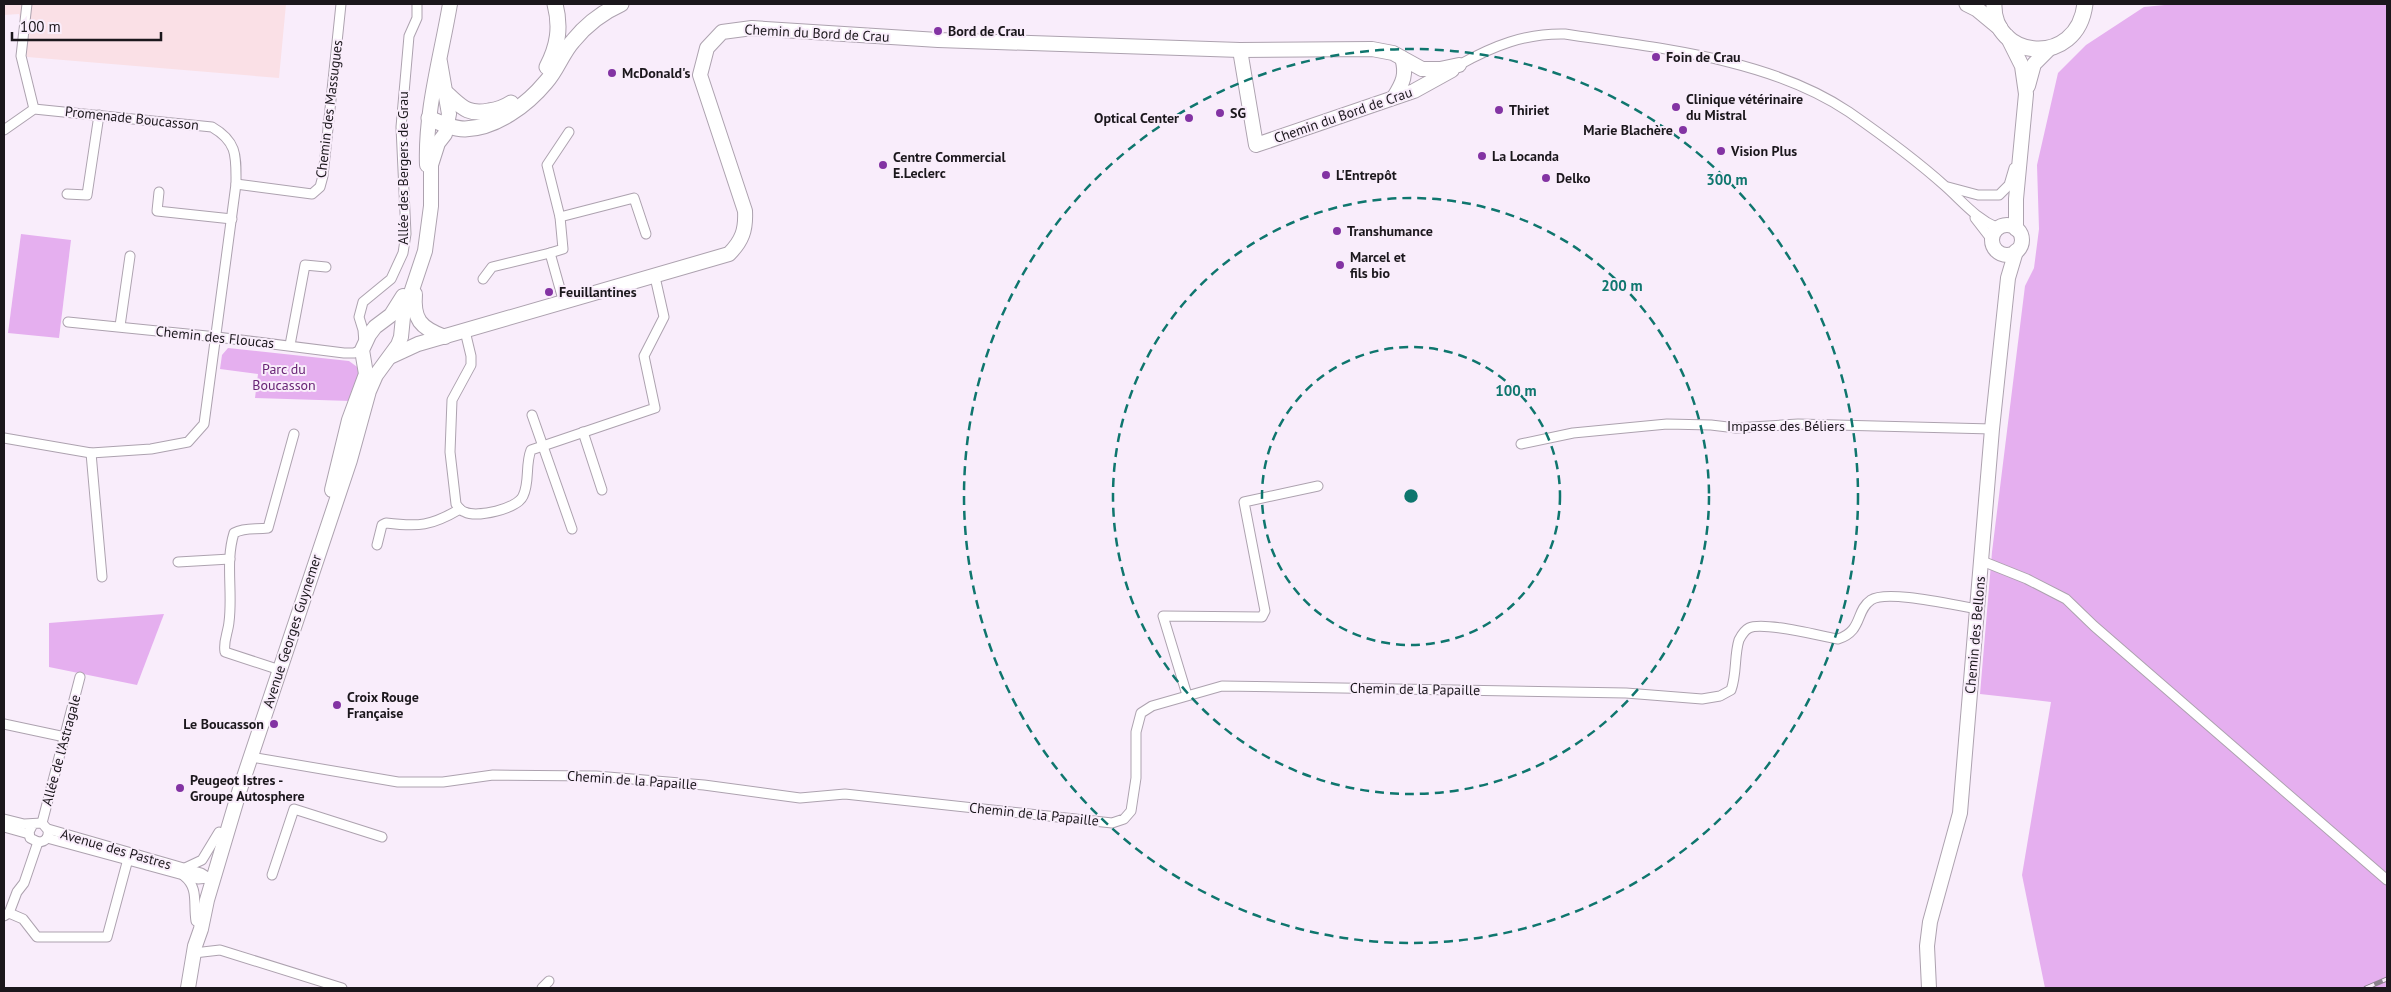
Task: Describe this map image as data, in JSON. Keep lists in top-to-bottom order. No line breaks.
{"streets":{"main road":["Chemin du Bord de Crau","Avenue Georges Guynemer","Chemin des Bellons"],"street":["Chemin des Massugues","Promenade Boucasson","Allée des Bergers de Grau","Chemin des Floucas","Impasse des Béliers","Chemin de la Papaille","Allée de l'Astragale","Avenue des Pastres"]},"crossings":[["Chemin du Bord de Crau","Avenue Georges Guynemer"],["Chemin des Massugues","Promenade Boucasson"],["Promenade Boucasson","Chemin des Floucas"],["Chemin des Floucas","Avenue Georges Guynemer"],["Impasse des Béliers","Chemin des Bellons"],["Avenue Georges Guynemer","Chemin de la Papaille"],["Avenue Georges Guynemer","Avenue des Pastres"],["Chemin des Bellons","Chemin de la Papaille"],["Allée de l'Astragale","Avenue des Pastres"]],"parks":["Parc du Boucasson"],"places":["Bord de Crau","Foin de Crau","McDonald's","Clinique vétérinaire du Mistral","Thiriet","SG","Optical Center","Marie Blachère","Vision Plus","La Locanda","Centre Commercial E.Leclerc","L'Entrepôt","Delko","Transhumance","Marcel et fils bio","Feuillantines","Croix Rouge Française","Le Boucasson","Peugeot Istres - Groupe Autosphere"],"scale_bar":"100 m","rings":["300 m","200 m","100 m"]}
